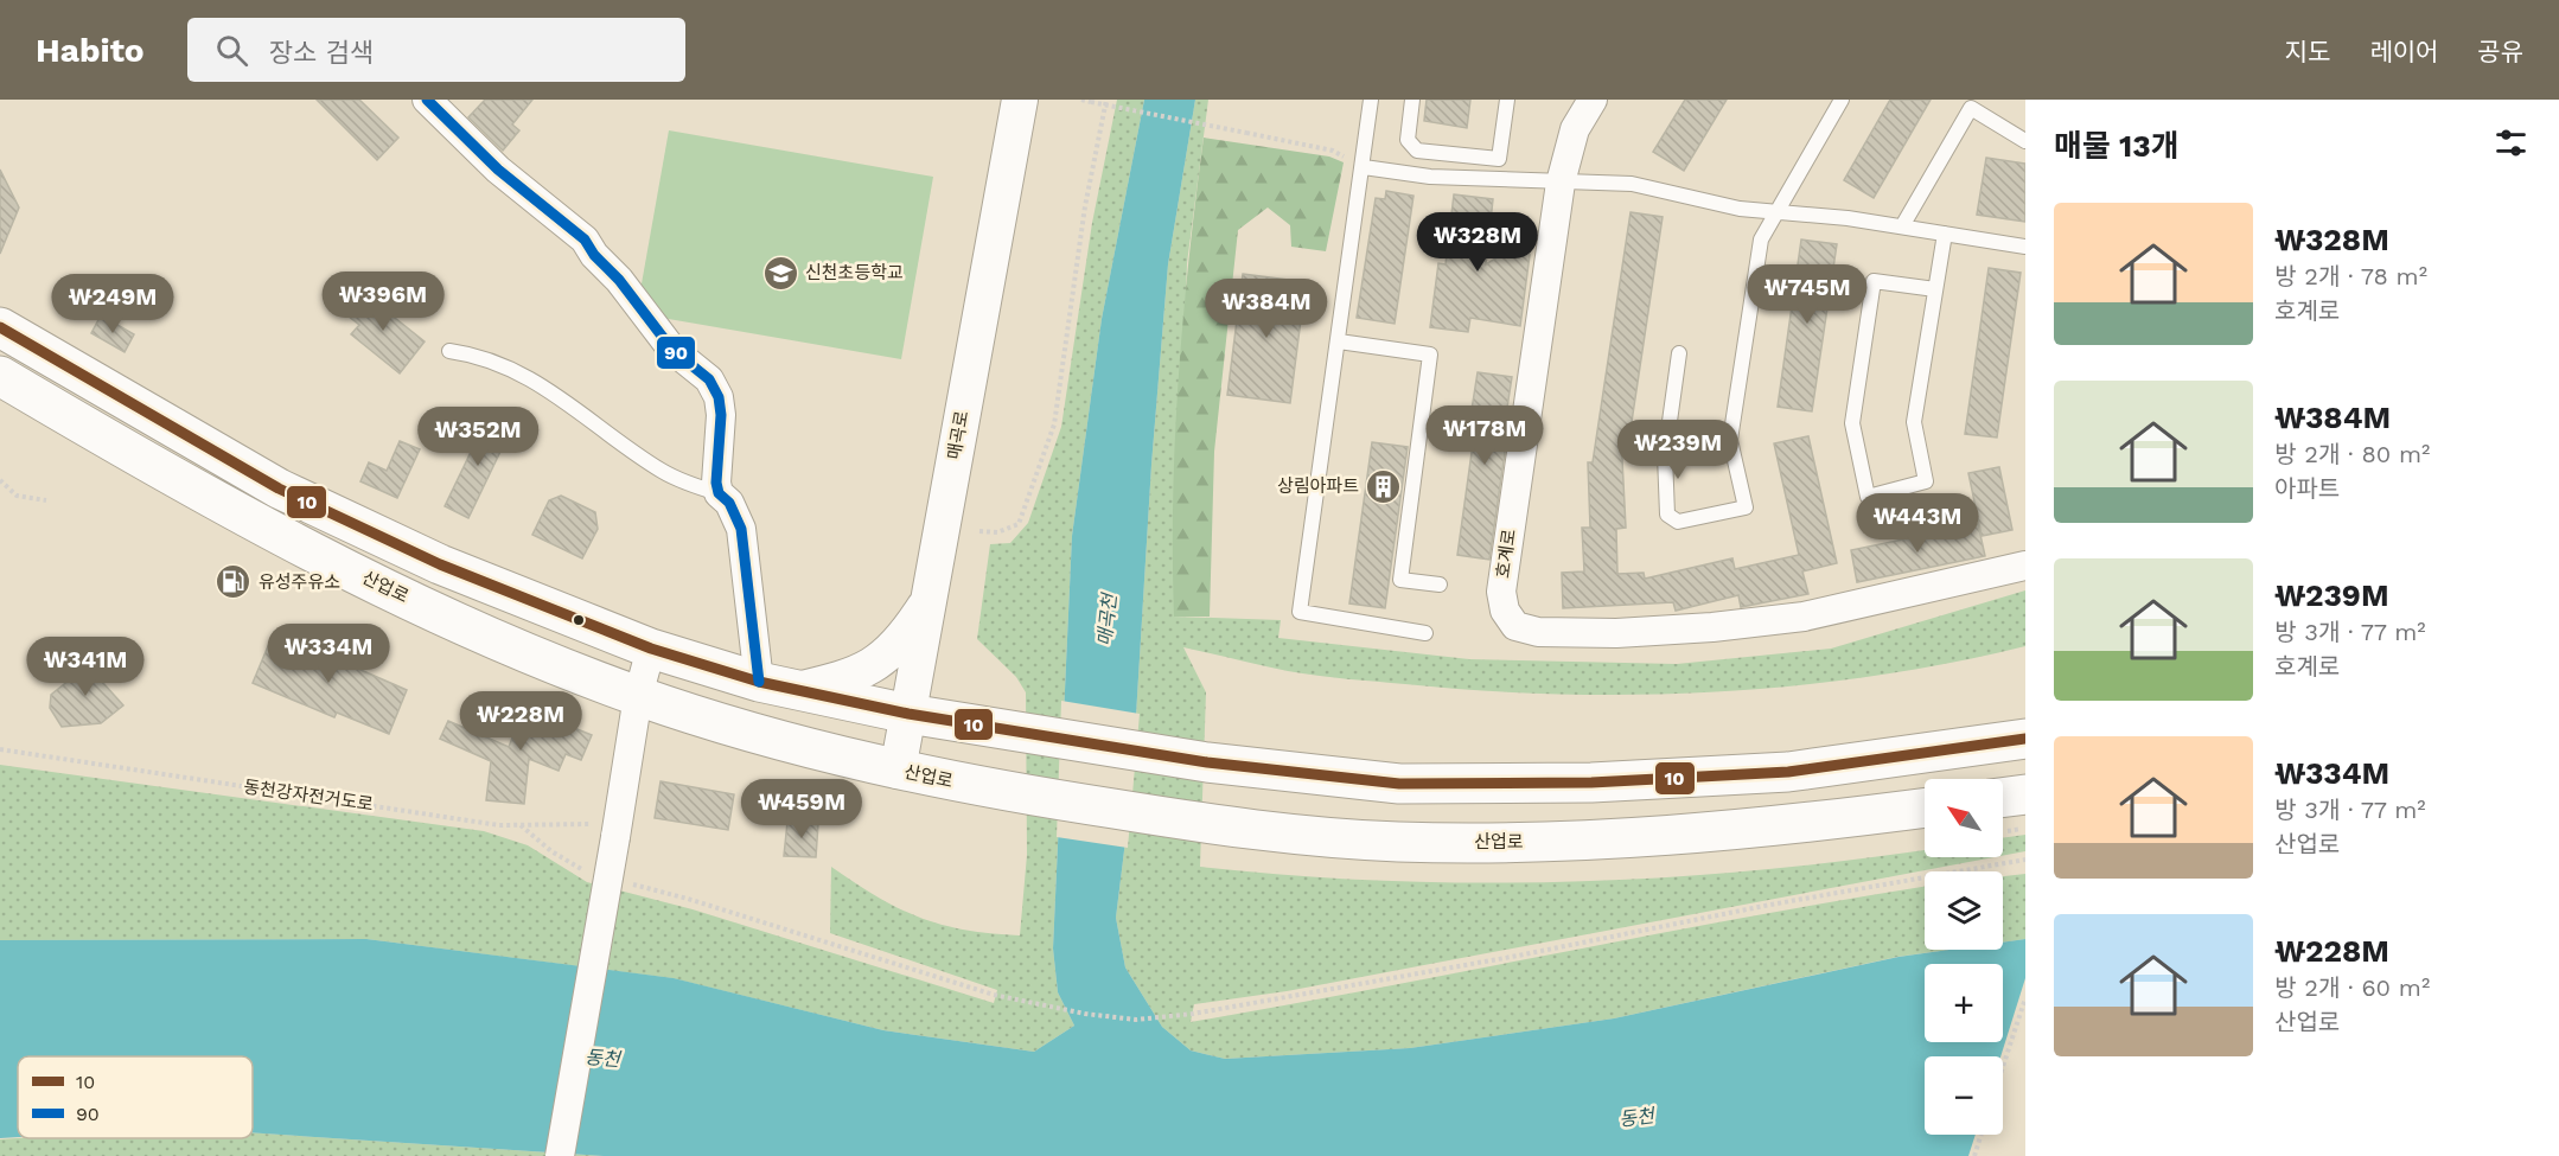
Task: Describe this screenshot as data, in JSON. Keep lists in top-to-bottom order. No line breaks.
{"streets":{"main road":["산업로"],"street":["매곡로","호계로"],"path":["동천강자전거도로"]},"crossings":[["매곡로","산업로"]],"water":["매곡천","동천"],"places":{"school or university":["신천초등학교"],"building":["상림아파트"],"fuel station":["유성주유소"]},"lines":["transit line 90","transit line 10"],"legend":["10","90"],"north":"top left","page":{"header":"Habito","search":"장소 검색","nav":["지도","레이어","공유"],"heading":"매물 13개","list":[{"name":"₩328M","note":"방 2개 · 78 m² · 호계로"},{"name":"₩384M","note":"방 2개 · 80 m² · 아파트"},{"name":"₩239M","note":"방 3개 · 77 m² · 호계로"},{"name":"₩334M","note":"방 3개 · 77 m² · 산업로"},{"name":"₩228M","note":"방 2개 · 60 m² · 산업로"}],"price":["₩328M","₩745M","₩396M","₩249M","₩384M","₩178M","₩352M","₩239M","₩443M","₩334M","₩341M","₩228M","₩459M"],"map_buttons":["+","−"]}}
